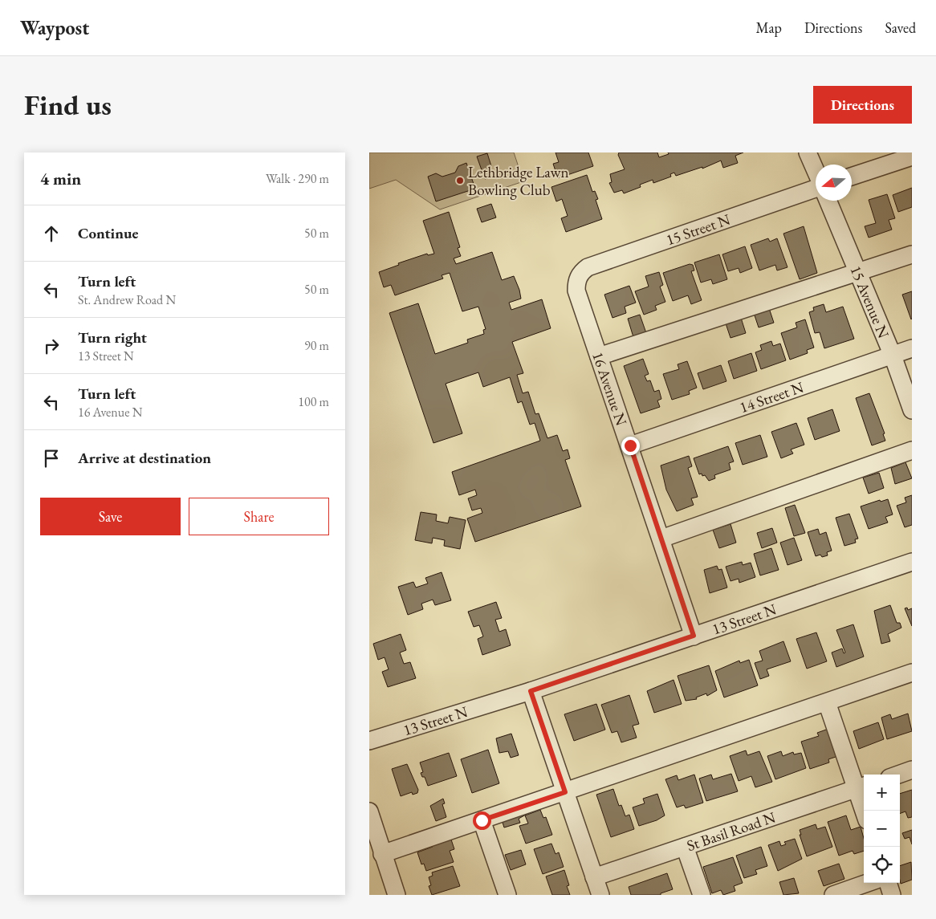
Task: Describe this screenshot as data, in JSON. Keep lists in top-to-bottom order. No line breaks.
{"streets":{"street":["15 Street N","15 Avenue N","16 Avenue N","14 Street N","13 Street N","St Basil Road N"]},"crossings":[["15 Street N","16 Avenue N"],["15 Avenue N","14 Street N"],["16 Avenue N","14 Street N"],["16 Avenue N","13 Street N"]],"places":["Lethbridge Lawn Bowling Club"],"north":"left","page":{"header":"Waypost","nav":["Map","Directions","Saved"],"buttons":["Directions",["Save","Share"]],"title":"Find us","heading":["4 min","Walk · 290 m"],"list":[["Continue","50 m"],["Turn left","St. Andrew Road N","50 m"],["Turn right","13 Street N","90 m"],["Turn left","16 Avenue N","100 m"],"Arrive at destination"],"map_buttons":["+","−"]}}
